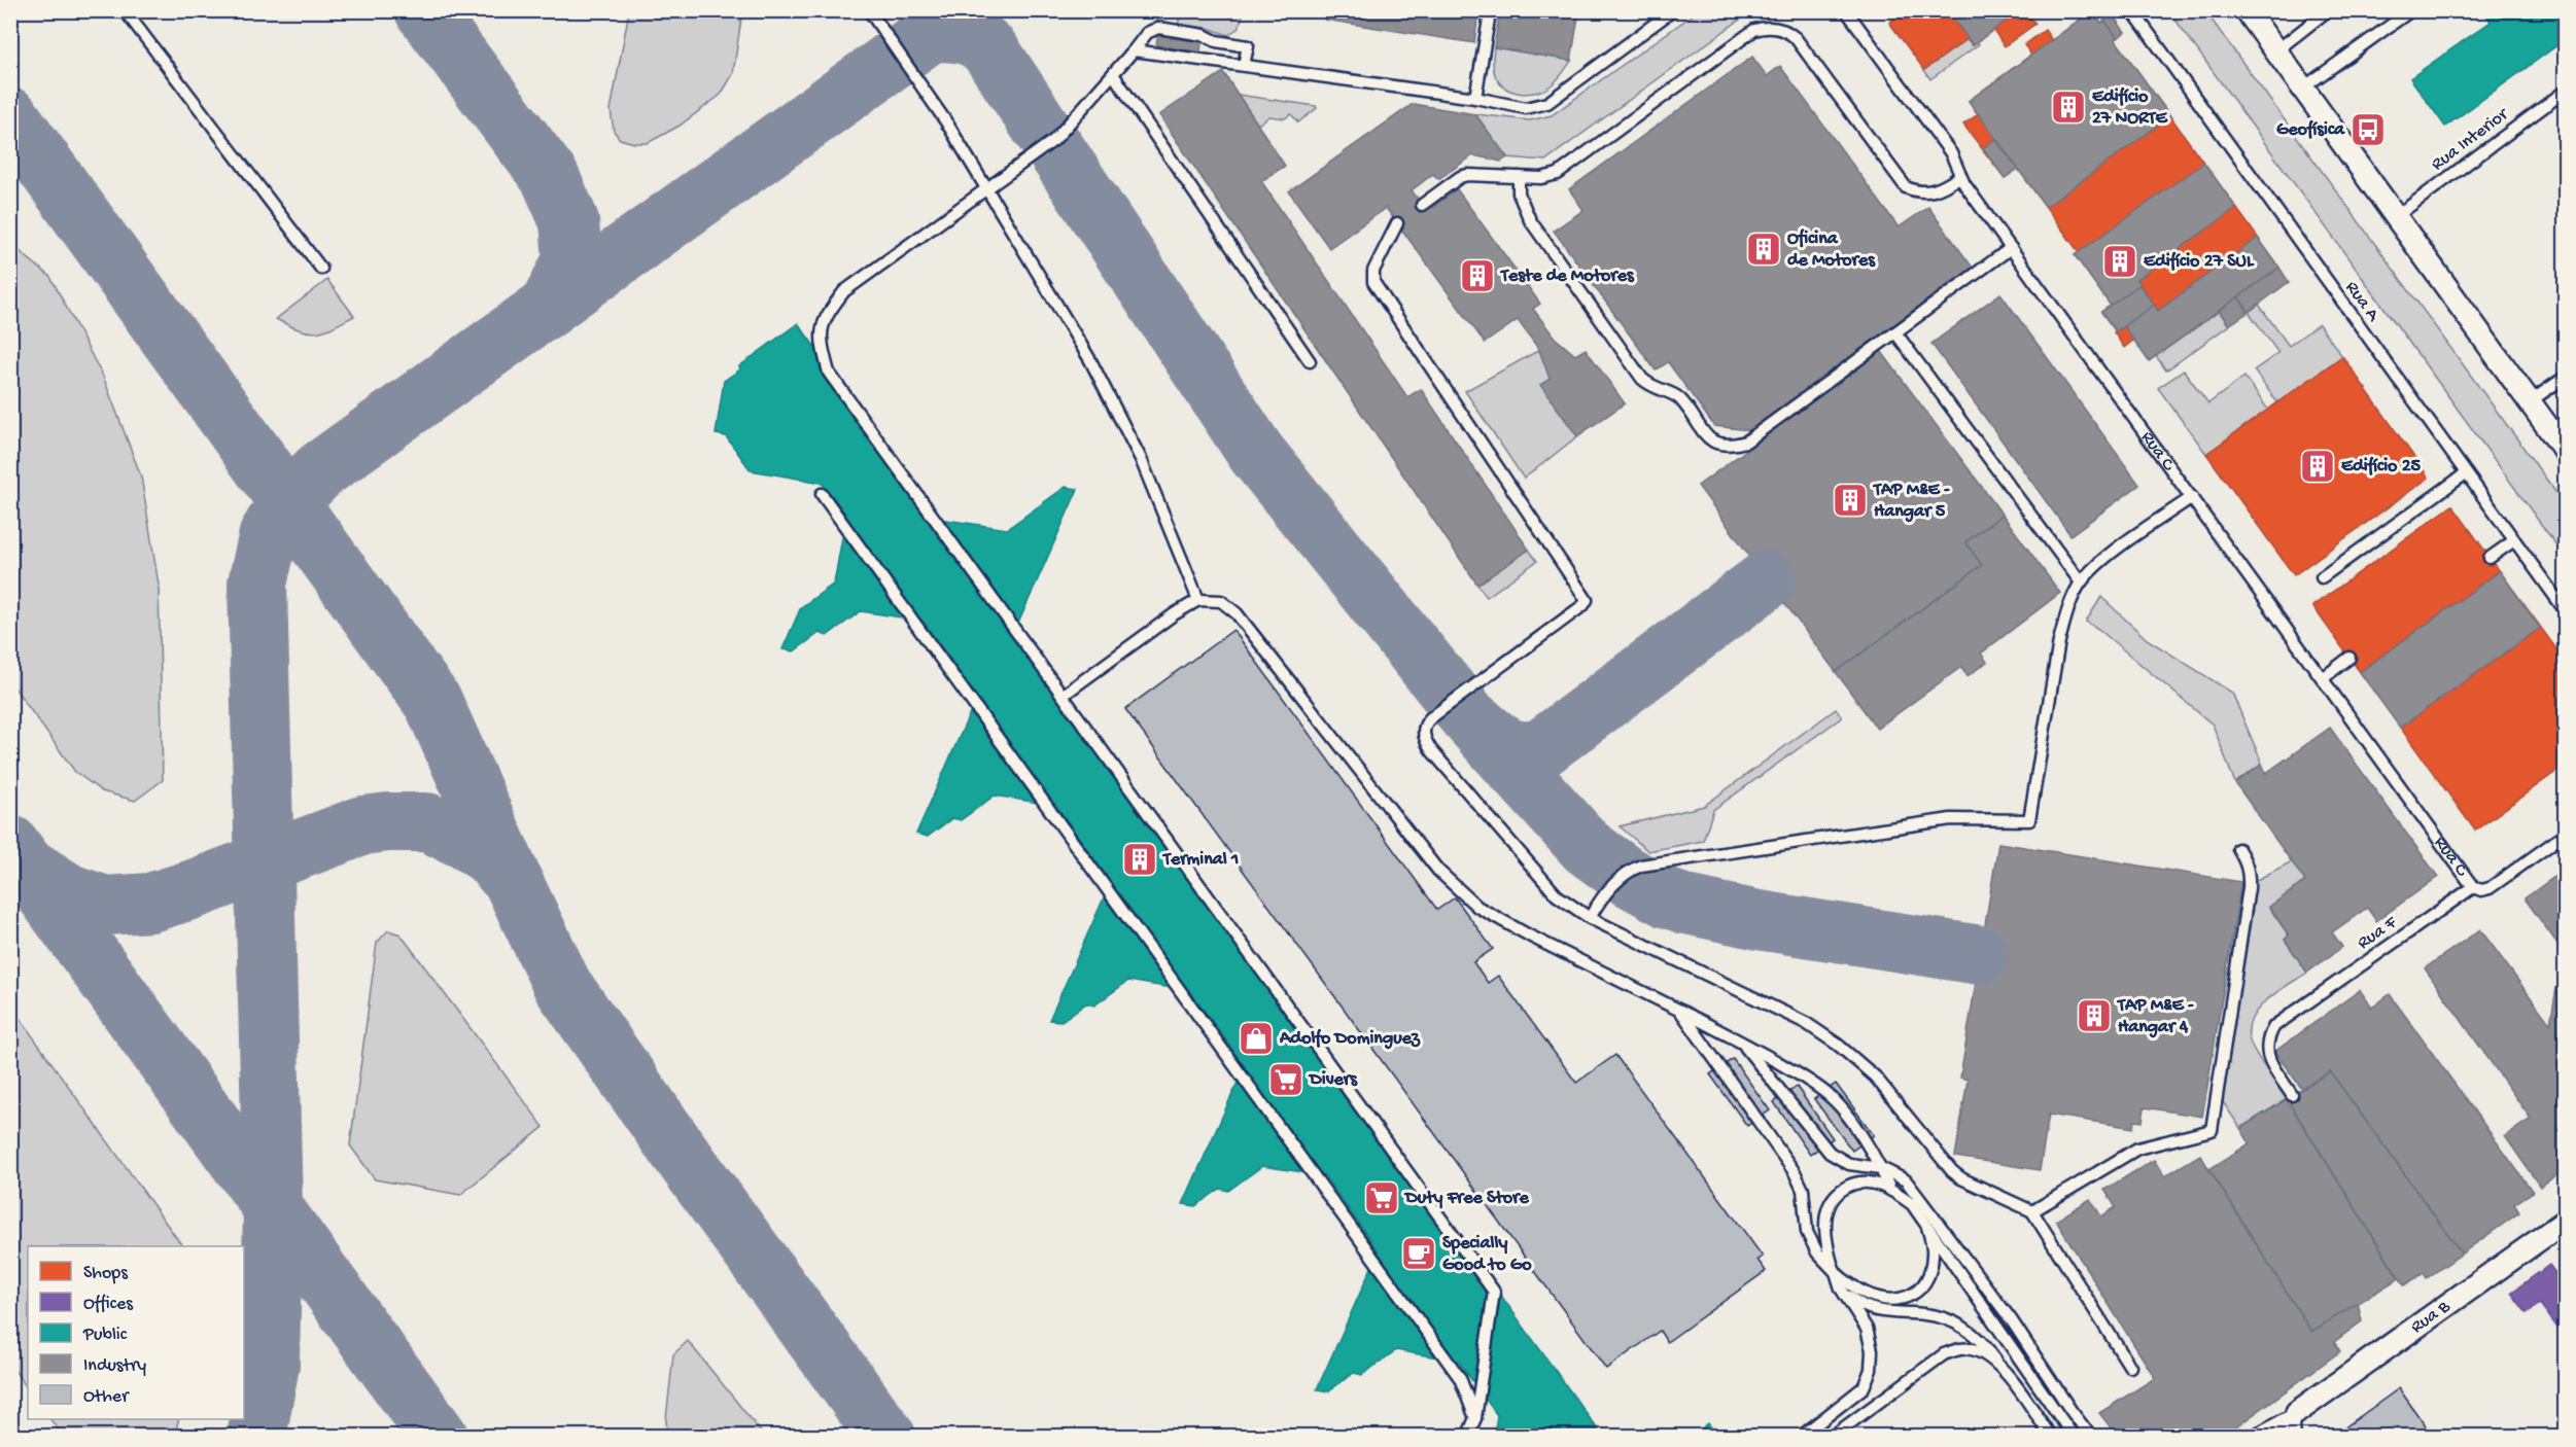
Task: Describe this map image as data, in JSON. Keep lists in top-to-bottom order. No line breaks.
{"streets":{"street":["Rua B"],"lane":["Rua Interior","Rua A","Rua C","Rua F"]},"crossings":[["Rua C","Rua F"]],"places":{"building":["Edifício 27 NORTE","Oficina de Motores","Edifício 27 SUL","Teste de Motores","Edifício 25","TAP M&E - Hangar 5","Terminal 1","TAP M&E - Hangar 4"],"bus stop":["Geofísica"],"shop":["Adolfo Dominguez"],"supermarket":["Divers","Duty Free Store"],"cafe":["Specially Good to Go"]},"legend":["Shops","Offices","Public","Industry","Other"]}
